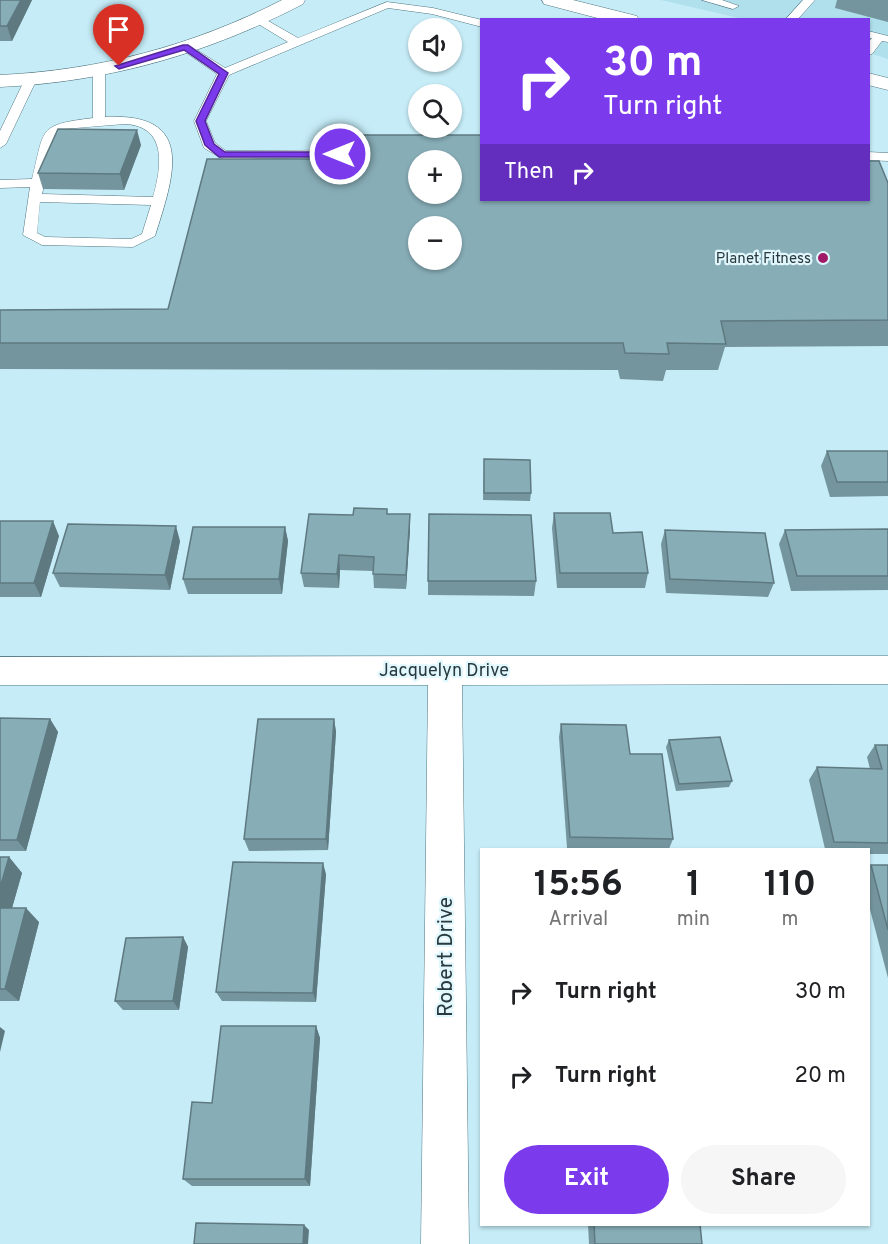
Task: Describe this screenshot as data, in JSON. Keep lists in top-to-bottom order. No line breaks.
{"streets":{"street":["Jacquelyn Drive","Robert Drive"]},"crossings":[["Jacquelyn Drive","Robert Drive"]],"places":["Planet Fitness"],"page":{"map_buttons":["+","−"],"turn":["30 m","Turn right"],"then":"Then","eta":["15:56","Arrival","1","min","110","m"],"list":[{"name":"Turn right","value":"30 m"},{"name":"Turn right","value":"20 m"}],"buttons":["Exit","Share"]}}
